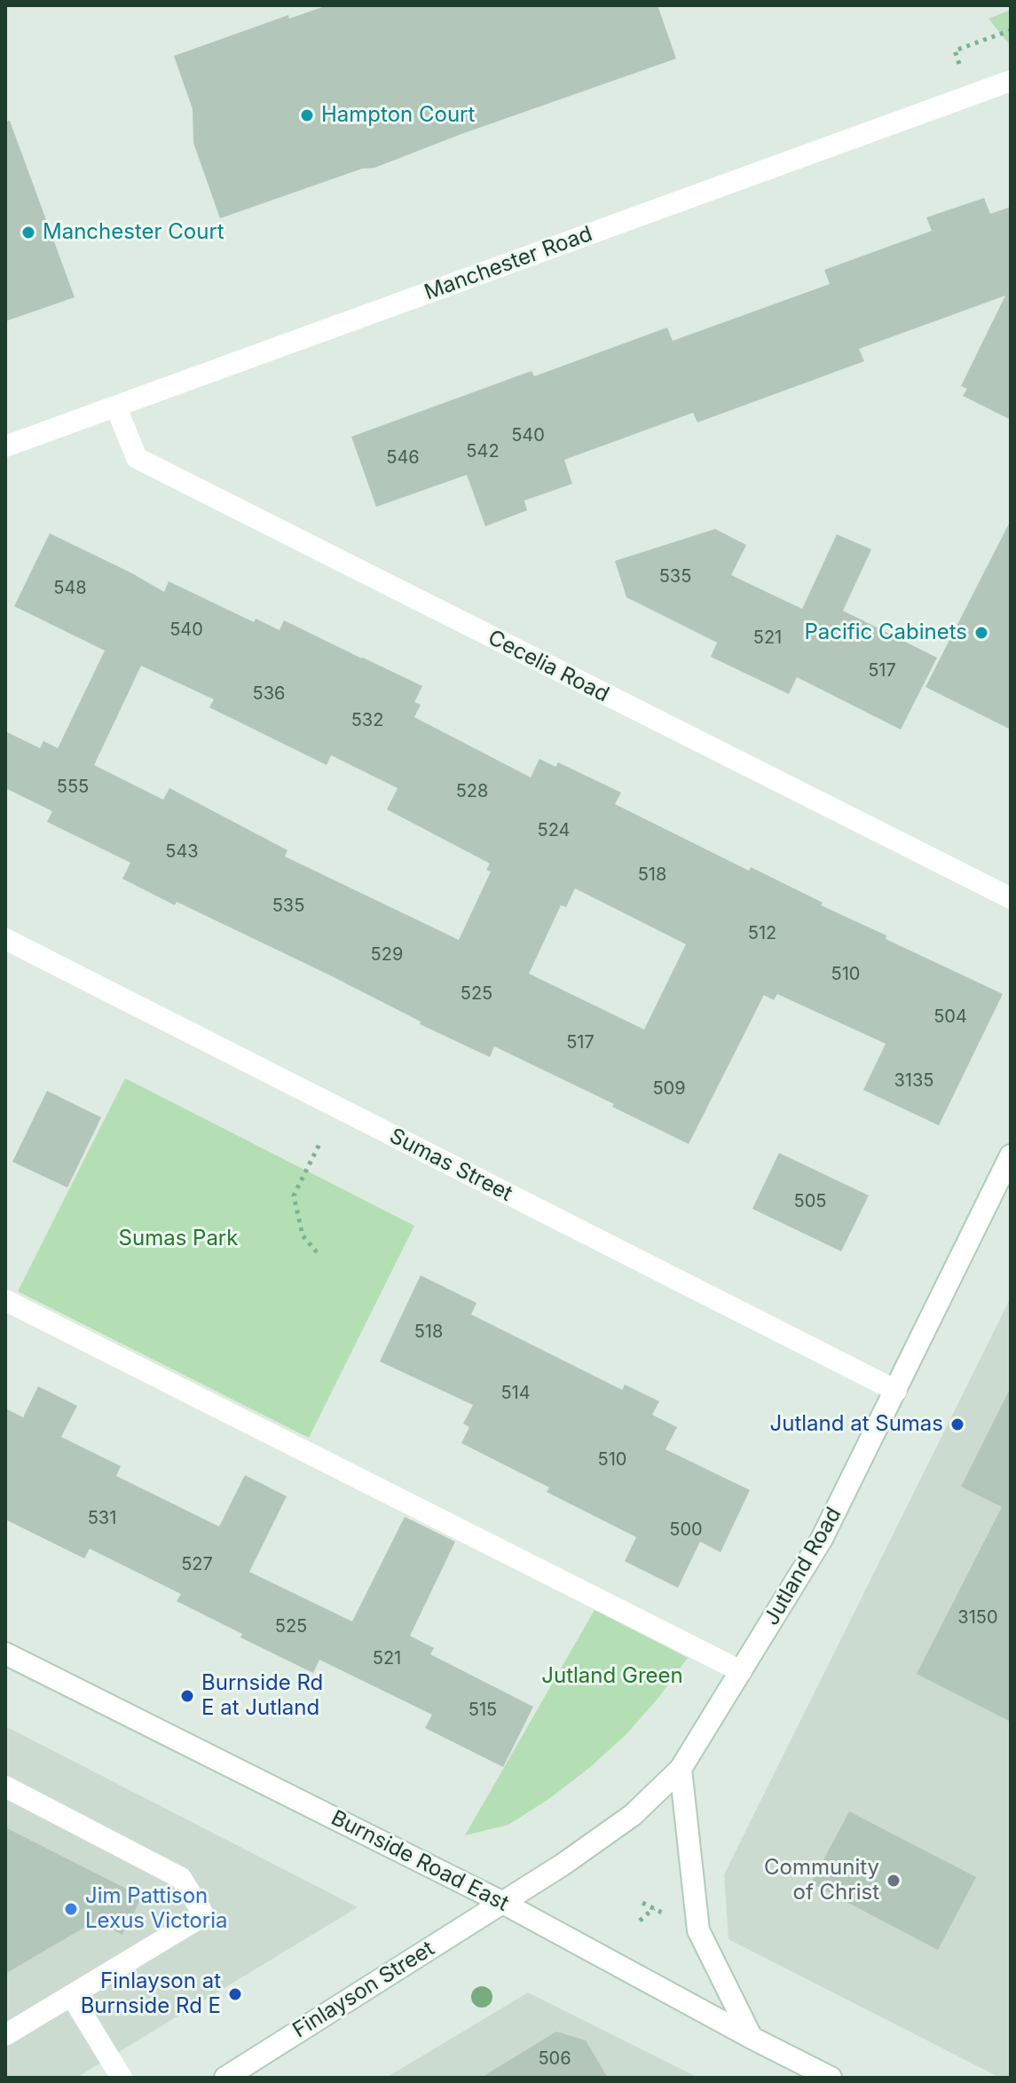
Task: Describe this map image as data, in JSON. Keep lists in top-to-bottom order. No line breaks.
{"streets":{"street":["Manchester Road","Cecelia Road","Sumas Street","Jutland Road","Burnside Road East","Finlayson Street"]},"crossings":[["Manchester Road","Cecelia Road"],["Sumas Street","Jutland Road"],["Jutland Road","Burnside Road East"],["Jutland Road","Finlayson Street"],["Burnside Road East","Finlayson Street"]],"parks":["Sumas Park","Jutland Green"],"places":["Hampton Court","Manchester Court","Pacific Cabinets","Jutland at Sumas","Burnside Rd E at Jutland","Community of Christ","Jim Pattison Lexus Victoria","Finlayson at Burnside Rd E"],"house_numbers":["540","542","546","535","548","540","521","517","536","532","555","528","524","543","518","535","512","529","510","525","504","517","3135","509","505","518","514","510","531","500","527","3150","525","521","515","506"]}
